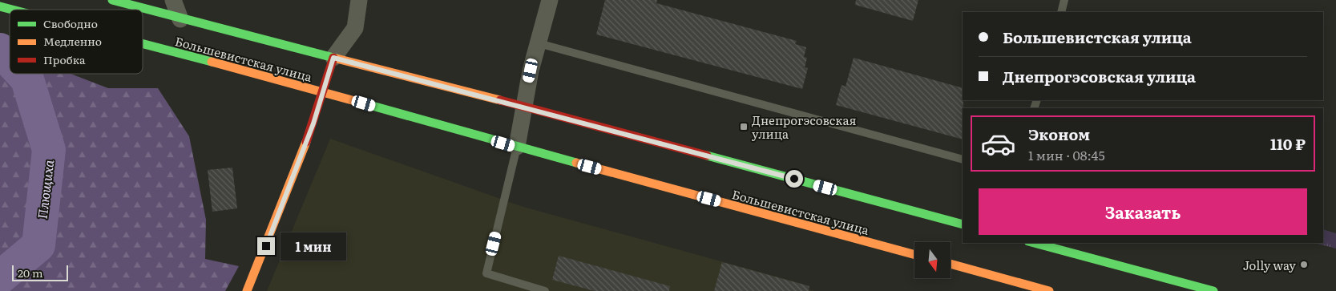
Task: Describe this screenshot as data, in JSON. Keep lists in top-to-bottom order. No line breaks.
{"streets":{"main road":["Большевистская улица"]},"water":["Плющиха"],"places":{"transit":["Днепрогэсовская улица"],"other":["Jolly way"]},"legend":["Свободно","Медленно","Пробка"],"scale_bar":"20 m","north":"bottom","page":{"banner":["Большевистская улица","Днепрогэсовская улица"],"list":[{"name":"Эконом","note":"1 мин · 08:45","value":"110 ₽"}],"buttons":"Заказать","bubble":"1 мин","scale":"20 m"}}
